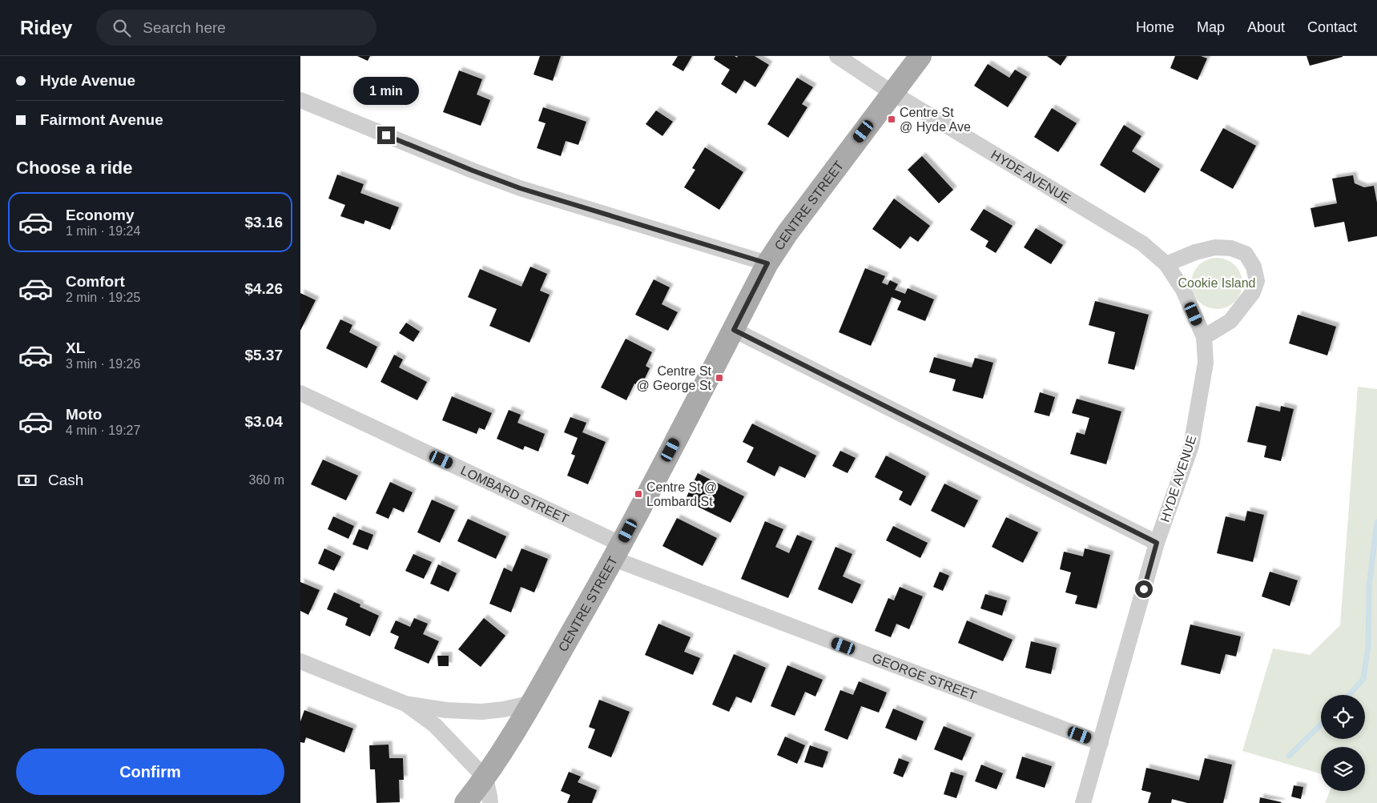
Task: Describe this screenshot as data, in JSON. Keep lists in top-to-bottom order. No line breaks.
{"streets":{"main road":["CENTRE STREET"],"street":["HYDE AVENUE","LOMBARD STREET","GEORGE STREET"]},"crossings":[["HYDE AVENUE","CENTRE STREET"],["HYDE AVENUE","GEORGE STREET"],["CENTRE STREET","LOMBARD STREET"],["CENTRE STREET","GEORGE STREET"],["LOMBARD STREET","GEORGE STREET"]],"parks":["Cookie Island"],"places":{"transit":["Centre St @ Hyde Ave","Centre St @ George St","Centre St @ Lombard St"]},"page":{"header":"Ridey","search":"Search here","nav":["Home","Map","About","Contact"],"banner":["Hyde Avenue","Fairmont Avenue"],"bubble":"1 min","heading":"Choose a ride","list":[{"name":"Economy","note":"1 min · 19:24","value":"$3.16"},{"name":"Comfort","note":"2 min · 19:25","value":"$4.26"},{"name":"XL","note":"3 min · 19:26","value":"$5.37"},{"name":"Moto","note":"4 min · 19:27","value":"$3.04"}],"pay":["Cash","360 m"],"buttons":"Confirm"}}
